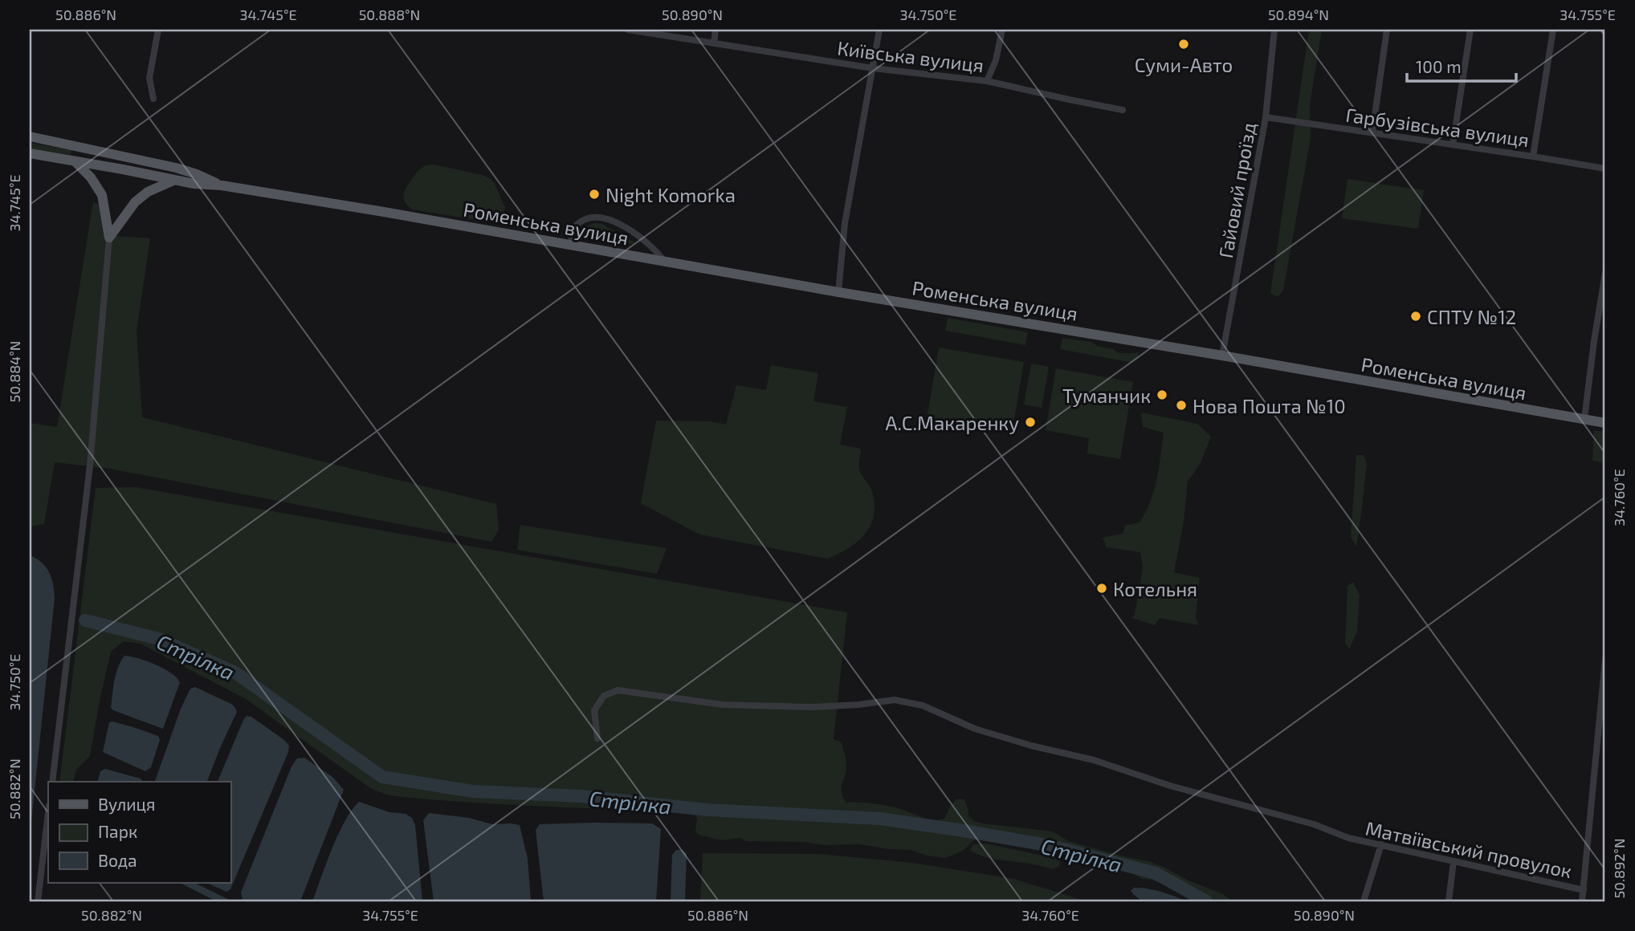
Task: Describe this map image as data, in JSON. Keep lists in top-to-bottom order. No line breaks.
{"streets":{"main road":["Роменська вулиця"],"street":["Київська вулиця","Гарбузівська вулиця","Гайовий проїзд","Матвіївський провулок"]},"crossings":[["Гарбузівська вулиця","Гайовий проїзд"],["Гайовий проїзд","Роменська вулиця"]],"water":["Стрілка"],"places":["Суми-Авто","Night Komorka","СПТУ №12","Туманчик","Нова Пошта №10","А.С.Макаренку","Котельня"],"legend":["Вулиця","Парк","Вода"],"scale_bar":"100 m","coordinates":["50.886°N","34.745°E","50.888°N","50.890°N","34.750°E","50.894°N","34.755°E","50.884°N","34.760°E","50.882°N","50.892°N"]}
